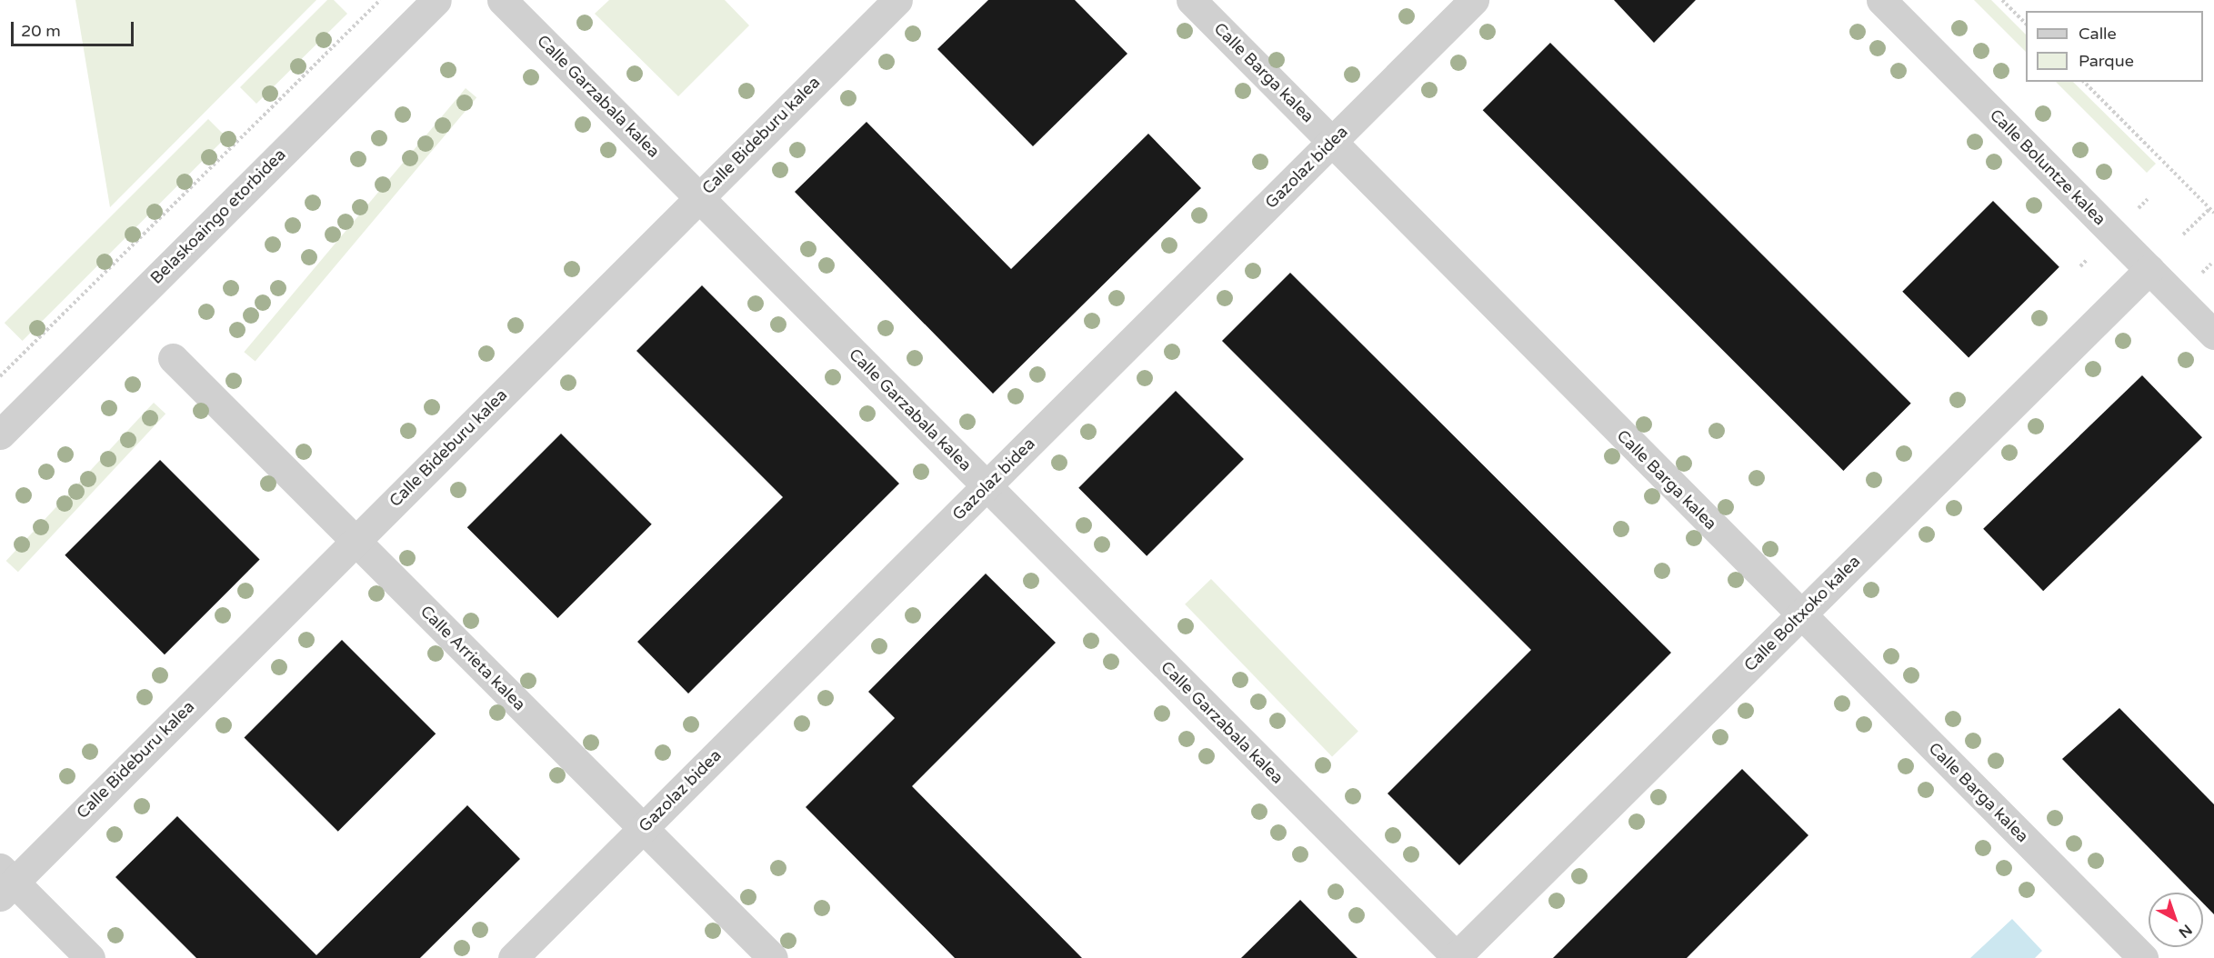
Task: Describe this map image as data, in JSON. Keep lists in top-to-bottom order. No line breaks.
{"streets":{"street":["Calle Barga kalea","Calle Garzabala kalea","Calle Bideburu kalea","Gazolaz bidea","Calle Boluntze kalea","Belaskoaingo etorbidea","Calle Boltxoko kalea","Calle Arrieta kalea"]},"crossings":[["Calle Barga kalea","Gazolaz bidea"],["Calle Barga kalea","Calle Boltxoko kalea"],["Calle Garzabala kalea","Calle Bideburu kalea"],["Calle Garzabala kalea","Gazolaz bidea"],["Calle Garzabala kalea","Calle Boltxoko kalea"],["Calle Bideburu kalea","Calle Arrieta kalea"],["Gazolaz bidea","Calle Arrieta kalea"],["Calle Boluntze kalea","Calle Boltxoko kalea"]],"legend":["Calle","Parque"],"scale_bar":"20 m","north":"bottom right"}
